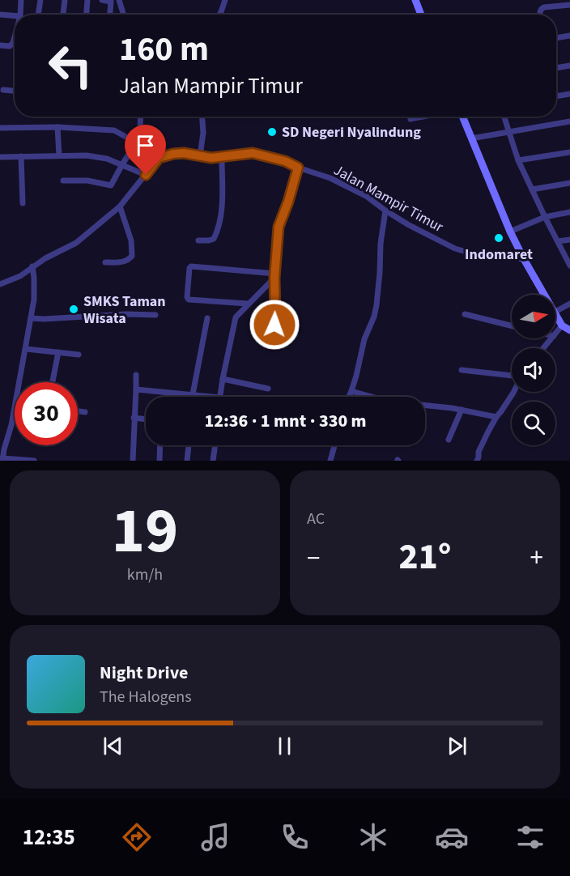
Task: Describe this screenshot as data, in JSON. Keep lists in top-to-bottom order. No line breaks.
{"streets":{"street":["Jalan Mampir Timur"]},"places":["SD Negeri Nyalindung","Indomaret","SMKS Taman Wisata"],"north":"right","page":{"turn":["160 m","Jalan Mampir Timur"],"limit":"30","trip":"12:36 · 1 mnt · 330 m","tile":[["19","km/h"],"AC"],"heat":["−","21°","+"],"song":["Night Drive","The Halogens"],"tabs":"12:35"}}
